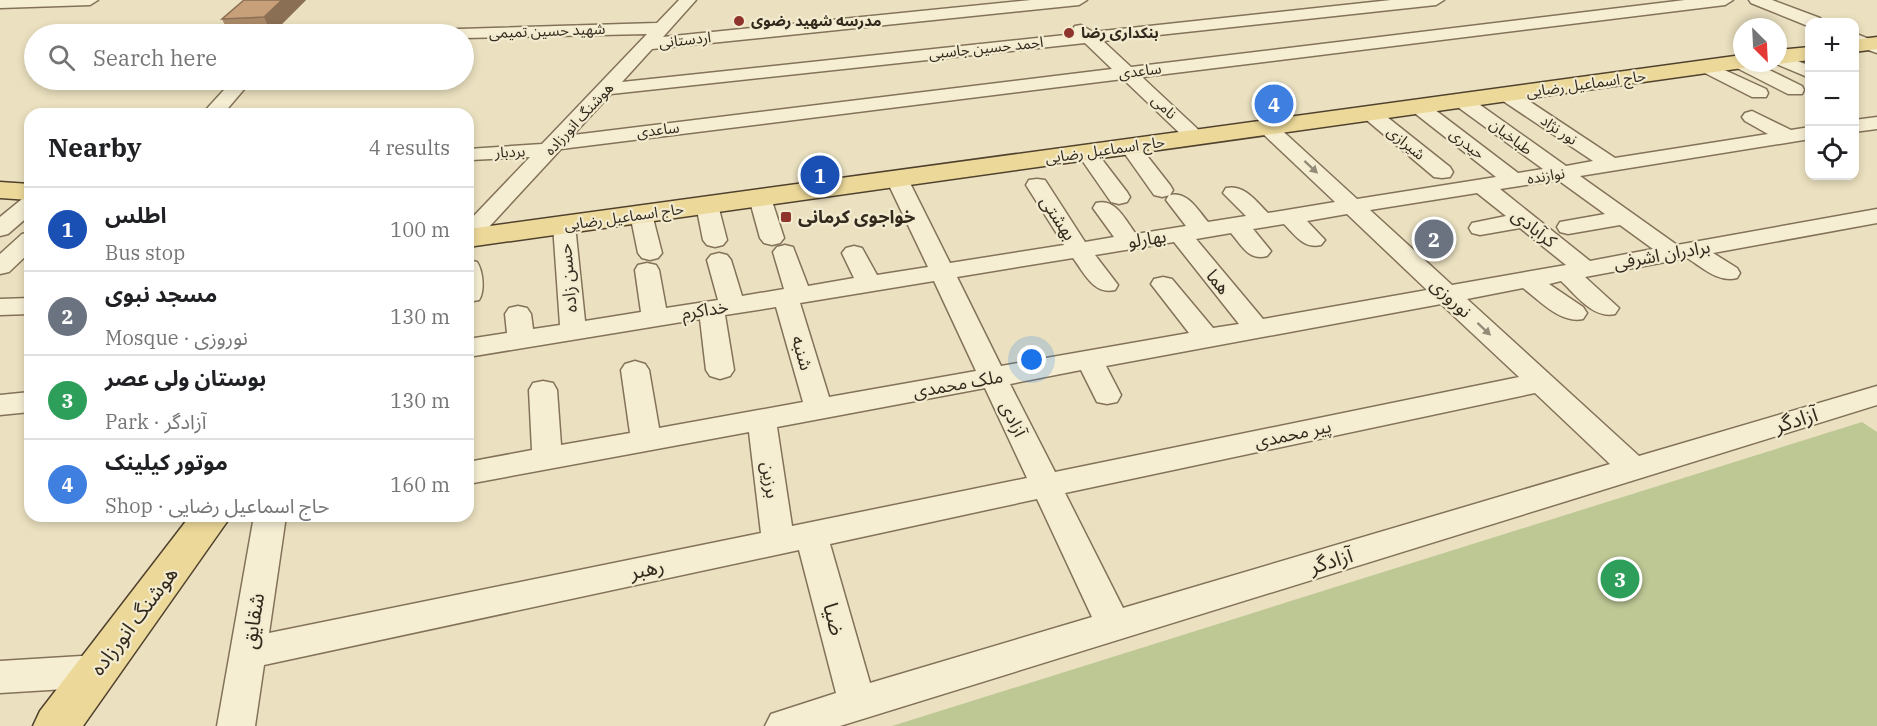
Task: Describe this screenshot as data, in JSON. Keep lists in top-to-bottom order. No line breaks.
{"streets":{"main road":["حاج اسماعیل رضایی","هوشنگ انورزاده"],"street":["شهید حسین تمیمی","اردستانی","احمد حسین جاسبی","ساعدی","نامی","نور نژاد","طباخیان","شیرازی","حیدری","بردبار","نوازنده","بهشتی","کرآبادی","بهارلو","برادران اشرفی","حسن زاده","هما","نوروزی","خداکرم","شنبه","ملک محمدی","آزادی","آزادگر","پیر محمدی","برزین","رهبر","ضیا","شقایق"]},"crossings":[["شهید حسین تمیمی","هوشنگ انورزاده"],["اردستانی","نامی"],["اردستانی","هوشنگ انورزاده"],["احمد حسین جاسبی","نامی"],["احمد حسین جاسبی","هوشنگ انورزاده"],["ساعدی","نامی"],["ساعدی","هوشنگ انورزاده"],["ساعدی","بردبار"],["حاج اسماعیل رضایی","نامی"],["حاج اسماعیل رضایی","نور نژاد"],["حاج اسماعیل رضایی","طباخیان"],["حاج اسماعیل رضایی","شیرازی"],["حاج اسماعیل رضایی","حیدری"],["حاج اسماعیل رضایی","حسن زاده"],["حاج اسماعیل رضایی","هما"],["حاج اسماعیل رضایی","نوروزی"],["حاج اسماعیل رضایی","شنبه"],["حاج اسماعیل رضایی","آزادی"],["هوشنگ انورزاده","بردبار"],["نور نژاد","نوازنده"],["طباخیان","نوازنده"],["طباخیان","برادران اشرفی"],["حیدری","نوازنده"],["نوازنده","کرآبادی"],["نوازنده","بهارلو"],["نوازنده","نوروزی"],["بهشتی","بهارلو"],["کرآبادی","برادران اشرفی"],["بهارلو","هما"],["بهارلو","نوروزی"],["بهارلو","خداکرم"],["بهارلو","آزادی"],["برادران اشرفی","نوروزی"],["برادران اشرفی","ملک محمدی"],["حسن زاده","خداکرم"],["هما","ملک محمدی"],["نوروزی","ملک محمدی"],["نوروزی","آزادگر"],["نوروزی","پیر محمدی"],["خداکرم","شنبه"],["خداکرم","آزادی"],["شنبه","ملک محمدی"],["ملک محمدی","آزادی"],["ملک محمدی","برزین"],["آزادی","آزادگر"],["آزادی","پیر محمدی"],["آزادی","رهبر"],["آزادگر","ضیا"],["پیر محمدی","رهبر"],["برزین","رهبر"],["برزین","ضیا"],["رهبر","ضیا"],["رهبر","شقایق"]],"places":{"other":["مدرسه شهید رضوی","بنکداری رضا"],"transit":["خواجوی کرمانی"]},"north":"bottom right","page":{"map_buttons":["+","−"],"search":"Search here","pins":["4","1","2","3"],"heading":["Nearby","4 results"],"list":[{"mark":"1","name":"اطلس","note":"Bus stop","value":"100 m"},{"mark":"2","name":"مسجد نبوی","note":"Mosque · نوروزی","value":"130 m"},{"mark":"3","name":"بوستان ولی عصر","note":"Park · آزادگر","value":"130 m"},{"mark":"4","name":"موتور کیلینک","note":"Shop · حاج اسماعیل رضایی","value":"160 m"}]}}
